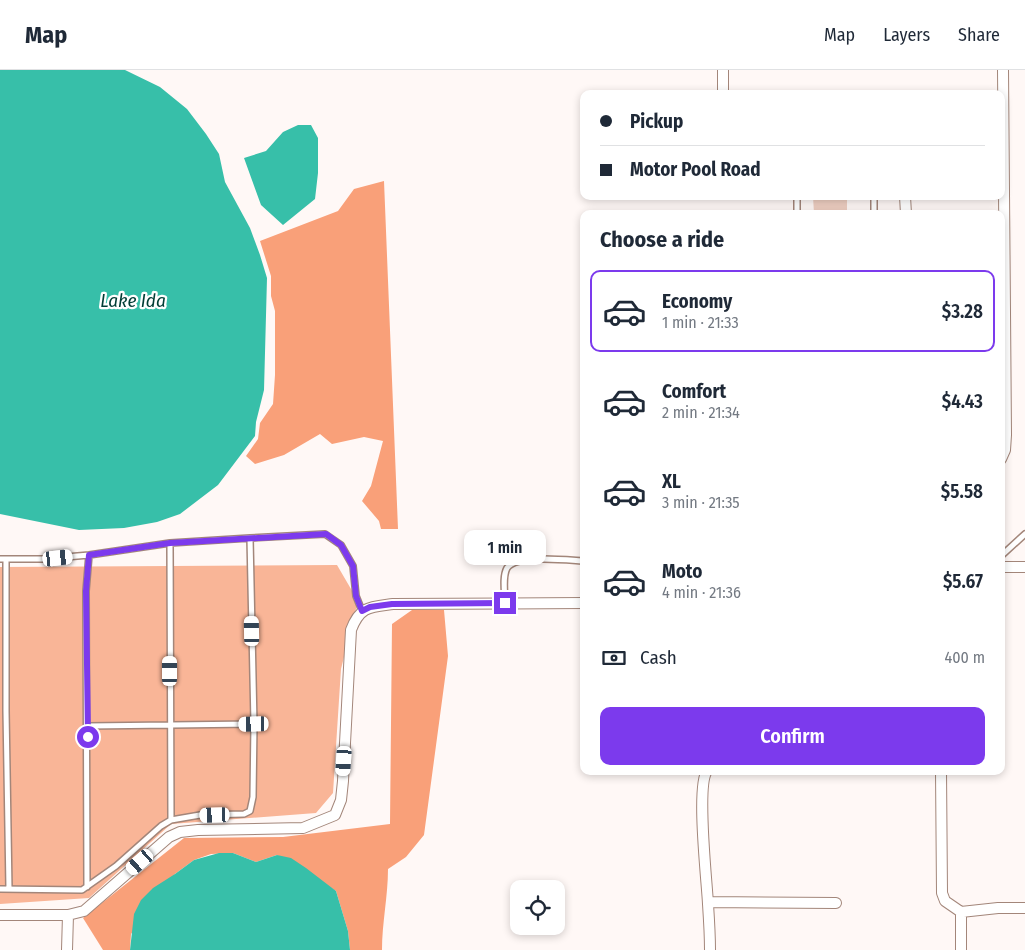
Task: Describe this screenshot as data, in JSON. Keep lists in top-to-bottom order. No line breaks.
{"water":["Lake Ida"],"page":{"header":"Map","nav":["Map","Layers","Share"],"banner":["Pickup","Motor Pool Road"],"heading":"Choose a ride","list":[{"name":"Economy","note":"1 min · 21:33","value":"$3.28"},{"name":"Comfort","note":"2 min · 21:34","value":"$4.43"},{"name":"XL","note":"3 min · 21:35","value":"$5.58"},{"name":"Moto","note":"4 min · 21:36","value":"$5.67"}],"bubble":"1 min","pay":["Cash","400 m"],"buttons":"Confirm"}}
